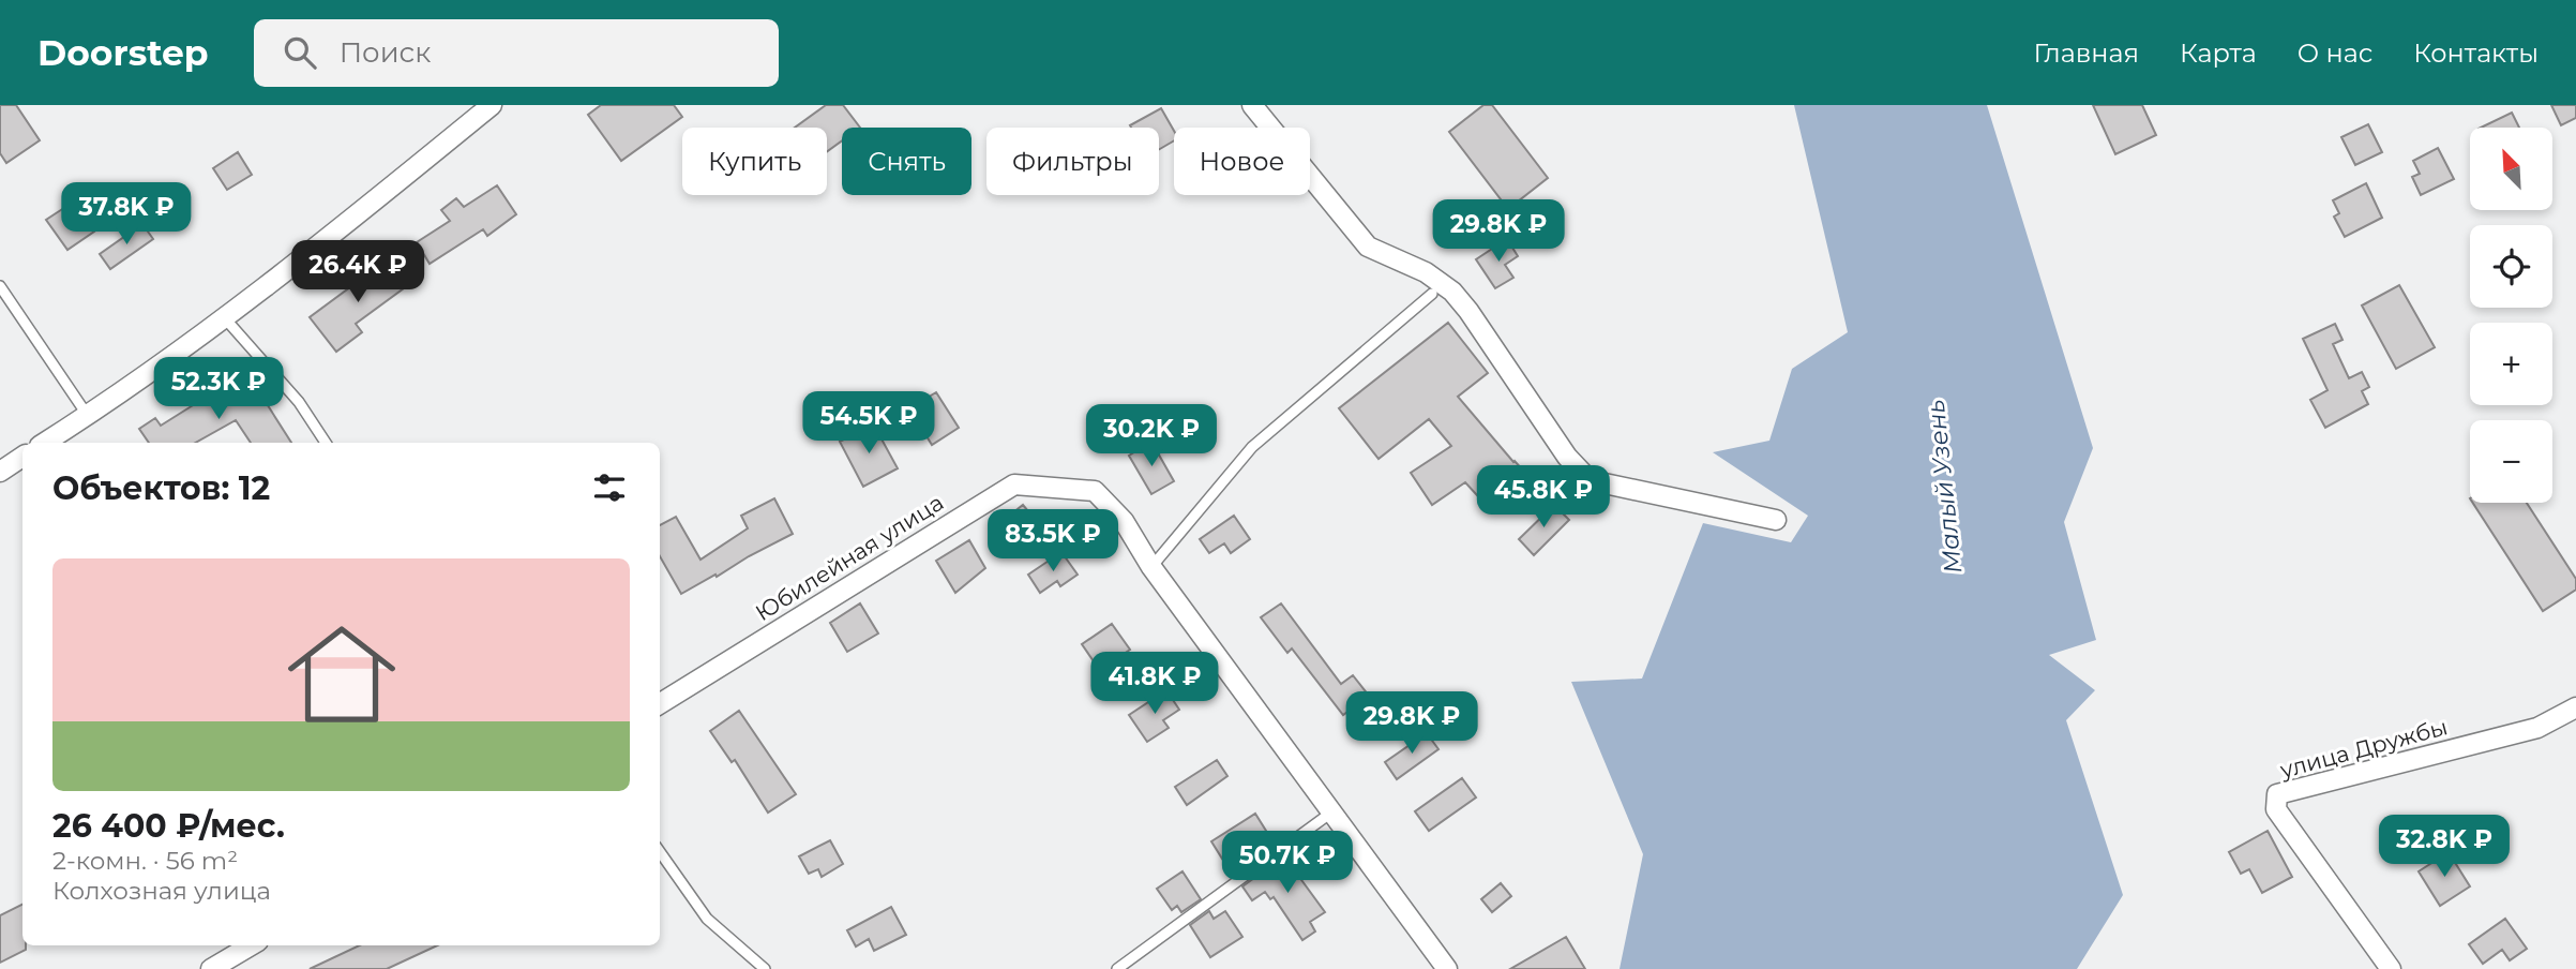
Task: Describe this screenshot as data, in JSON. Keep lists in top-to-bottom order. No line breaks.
{"streets":{"street":["Юбилейная улица","улица Дружбы"]},"water":["Малый Узень"],"north":"top left","page":{"header":"Doorstep","search":"Поиск","nav":["Главная","Карта","О нас","Контакты"],"map_buttons":["+","−"],"chip":["Купить","Снять","Фильтры","Новое"],"price":["37.8K ₽","29.8K ₽","26.4K ₽","52.3K ₽","54.5K ₽","30.2K ₽","45.8K ₽","83.5K ₽","41.8K ₽","29.8K ₽","32.8K ₽","50.7K ₽"],"heading":"Объектов: 12","list":[{"name":"26 400 ₽/мес.","note":"2-комн. · 56 m² · Колхозная улица"}]}}
